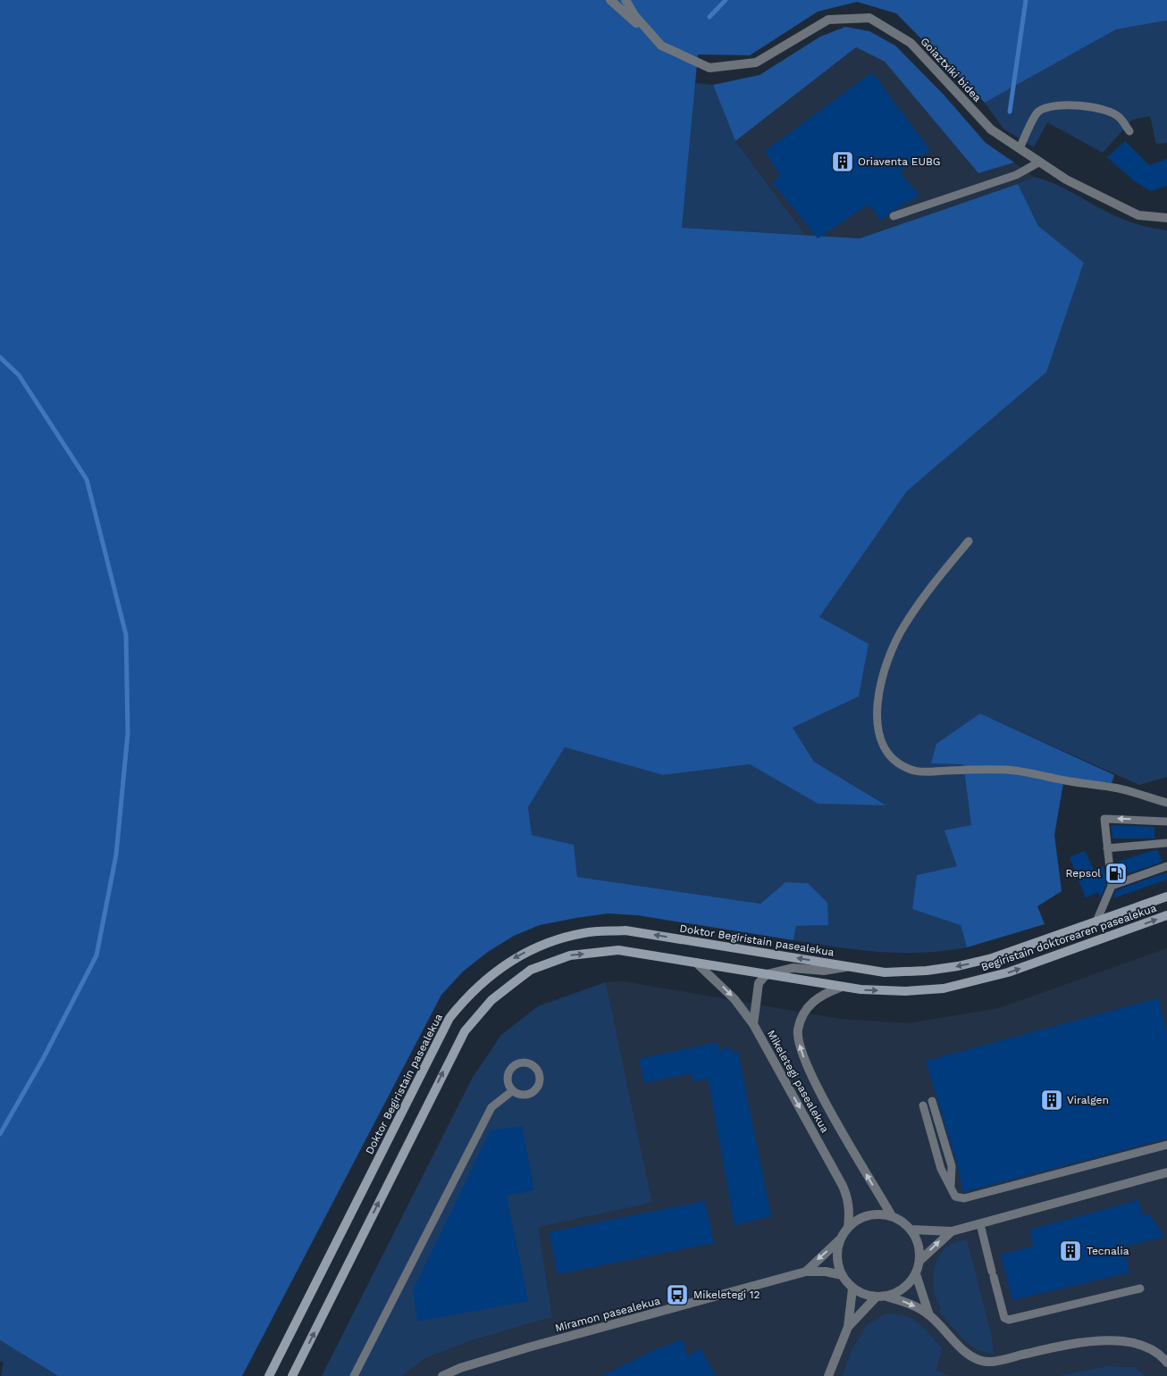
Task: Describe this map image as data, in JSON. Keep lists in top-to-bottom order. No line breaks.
{"streets":{"main road":["Begiristain doktorearen pasealekua","Doktor Begiristain pasealekua"],"street":["Goiaztxiki bidea","Mikeletegi pasealekua","Miramon pasealekua"]},"crossings":[["Begiristain doktorearen pasealekua","Doktor Begiristain pasealekua"],["Begiristain doktorearen pasealekua","Mikeletegi pasealekua"],["Doktor Begiristain pasealekua","Mikeletegi pasealekua"],["Mikeletegi pasealekua","Miramon pasealekua"]],"one_way":["Begiristain doktorearen pasealekua"],"places":{"building":["Oriaventa EUBG","Viralgen","Tecnalia"],"fuel station":["Repsol"],"bus stop":["Mikeletegi 12"]}}
